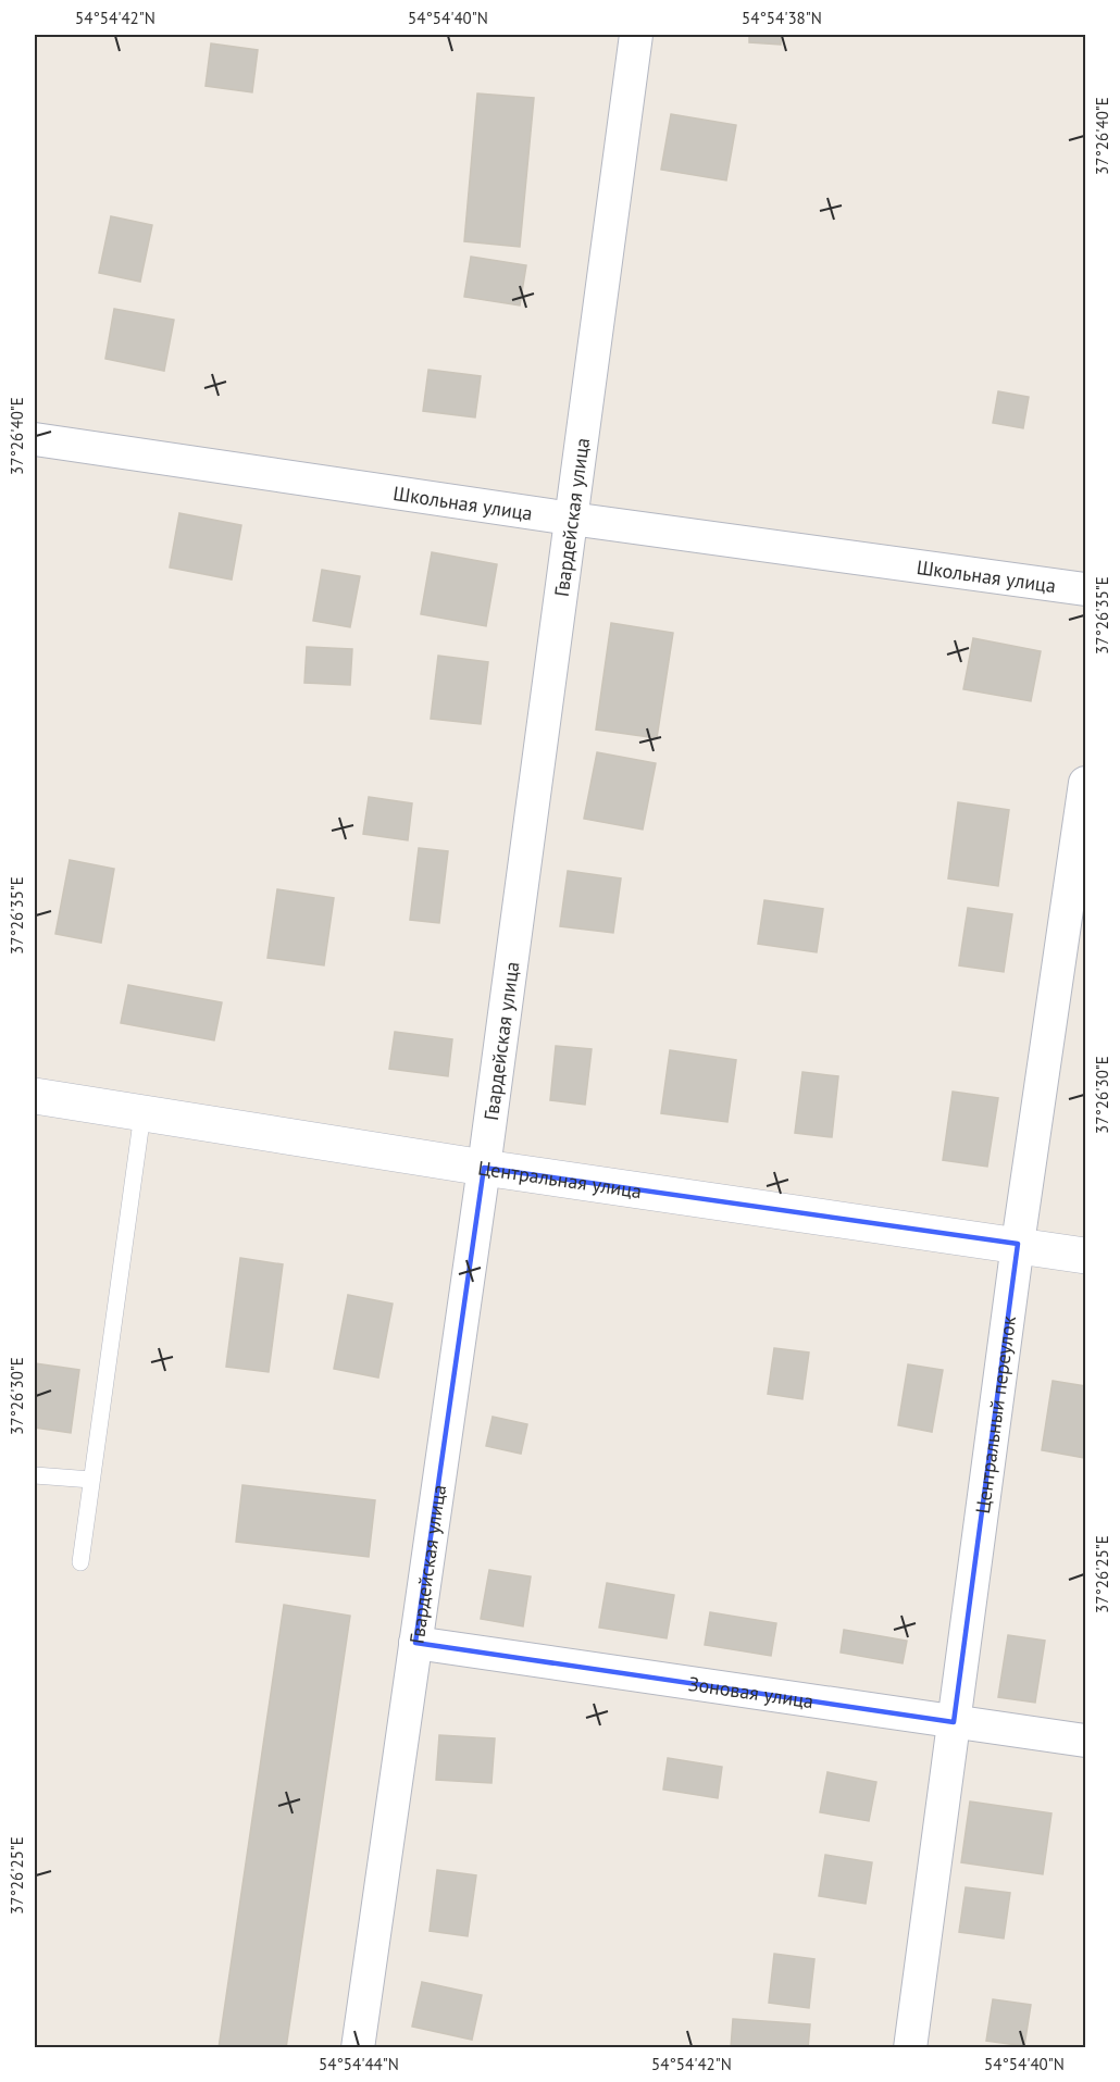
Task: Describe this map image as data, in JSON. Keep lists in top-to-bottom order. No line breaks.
{"streets":{"street":["Школьная улица","Гвардейская улица","Центральная улица","Центральный переулок","Зоновая улица"]},"crossings":[["Школьная улица","Гвардейская улица"],["Гвардейская улица","Центральная улица"],["Гвардейская улица","Зоновая улица"],["Центральная улица","Центральный переулок"],["Центральный переулок","Зоновая улица"]],"coordinates":["54°54'42\"N","54°54'40\"N","54°54'38\"N","37°26'40\"E","37°26'35\"E","37°26'30\"E","37°26'25\"E","54°54'44\"N"]}
